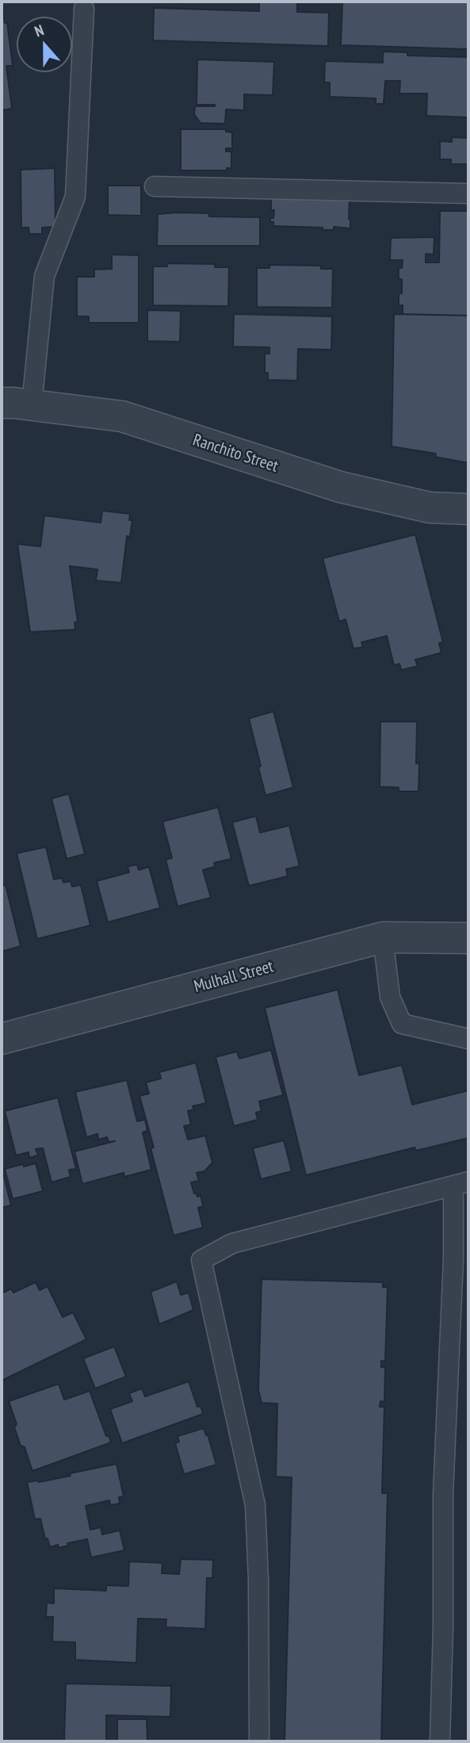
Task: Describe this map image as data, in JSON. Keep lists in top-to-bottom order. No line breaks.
{"streets":{"street":["Ranchito Street","Mulhall Street"]},"north":"top"}
